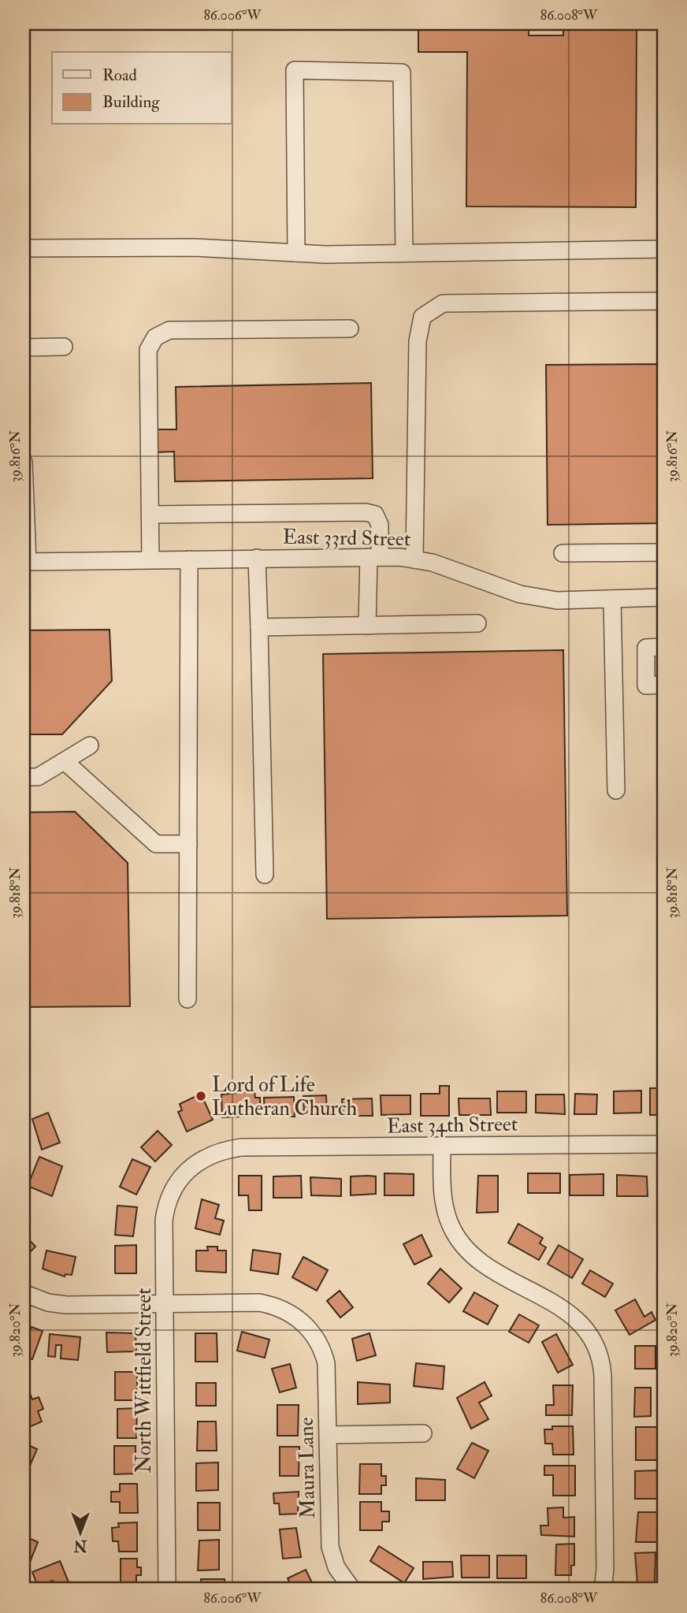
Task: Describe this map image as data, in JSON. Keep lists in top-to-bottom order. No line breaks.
{"streets":{"street":["East 33rd Street","East 34th Street","North Wittfield Street","Maura Lane"]},"crossings":[["East 34th Street","North Wittfield Street"],["North Wittfield Street","Maura Lane"]],"places":["Lord of Life Lutheran Church"],"legend":["Road","Building"],"north":"bottom","coordinates":["86.006°W","86.008°W","39.816°N","39.818°N","39.820°N"]}
